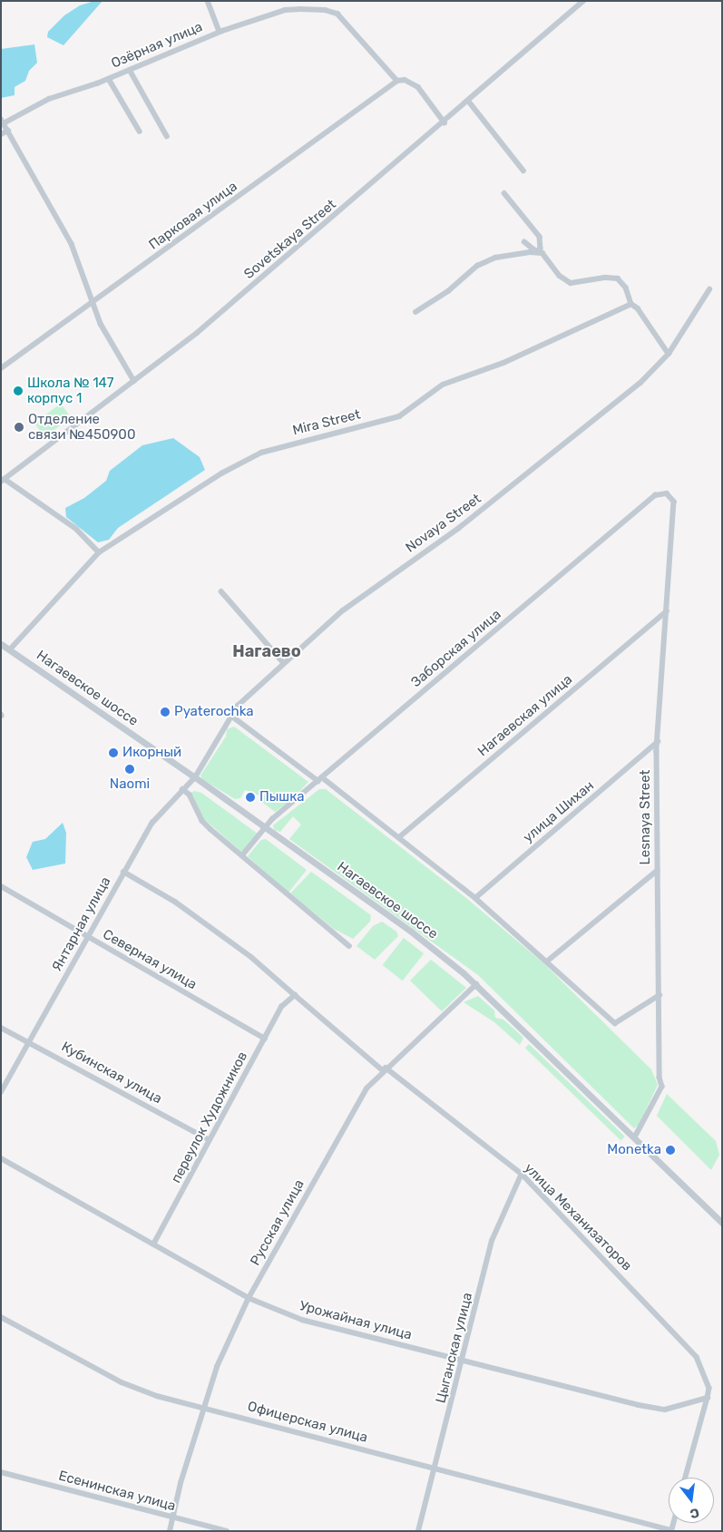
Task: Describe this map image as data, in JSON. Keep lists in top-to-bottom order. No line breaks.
{"streets":{"street":["Озёрная улица","Парковая улица","Sovetskaya Street","Mira Street","Novaya Street","Заборская улица","Нагаевское шоссе","Нагаевская улица","улица Шихан","Lesnaya Street","Янтарная улица","Северная улица","Кубинская улица","переулок Художников","улица Механизаторов","Русская улица","Урожайная улица","Цыганская улица","Офицерская улица","Есенинская улица"]},"crossings":[["Озёрная улица","Парковая улица"],["Mira Street","Нагаевское шоссе"],["Novaya Street","Нагаевское шоссе"],["Novaya Street","Янтарная улица"],["Заборская улица","Нагаевское шоссе"],["Заборская улица","Lesnaya Street"],["Нагаевское шоссе","Lesnaya Street"],["Нагаевское шоссе","Янтарная улица"],["Нагаевское шоссе","Русская улица"],["Нагаевская улица","Lesnaya Street"],["улица Шихан","Lesnaya Street"],["Янтарная улица","Северная улица"],["Янтарная улица","Кубинская улица"],["Янтарная улица","улица Механизаторов"],["Северная улица","переулок Художников"],["Кубинская улица","переулок Художников"],["переулок Художников","улица Механизаторов"],["переулок Художников","Урожайная улица"],["улица Механизаторов","Русская улица"],["улица Механизаторов","Урожайная улица"],["улица Механизаторов","Цыганская улица"],["Русская улица","Урожайная улица"],["Русская улица","Офицерская улица"],["Русская улица","Есенинская улица"],["Урожайная улица","Цыганская улица"],["Цыганская улица","Офицерская улица"]],"districts":["Нагаево"],"places":["Школа № 147 корпус 1","Отделение связи №450900","Pyaterochka","Икорный","Naomi","Пышка","Monetka"],"north":"bottom"}
